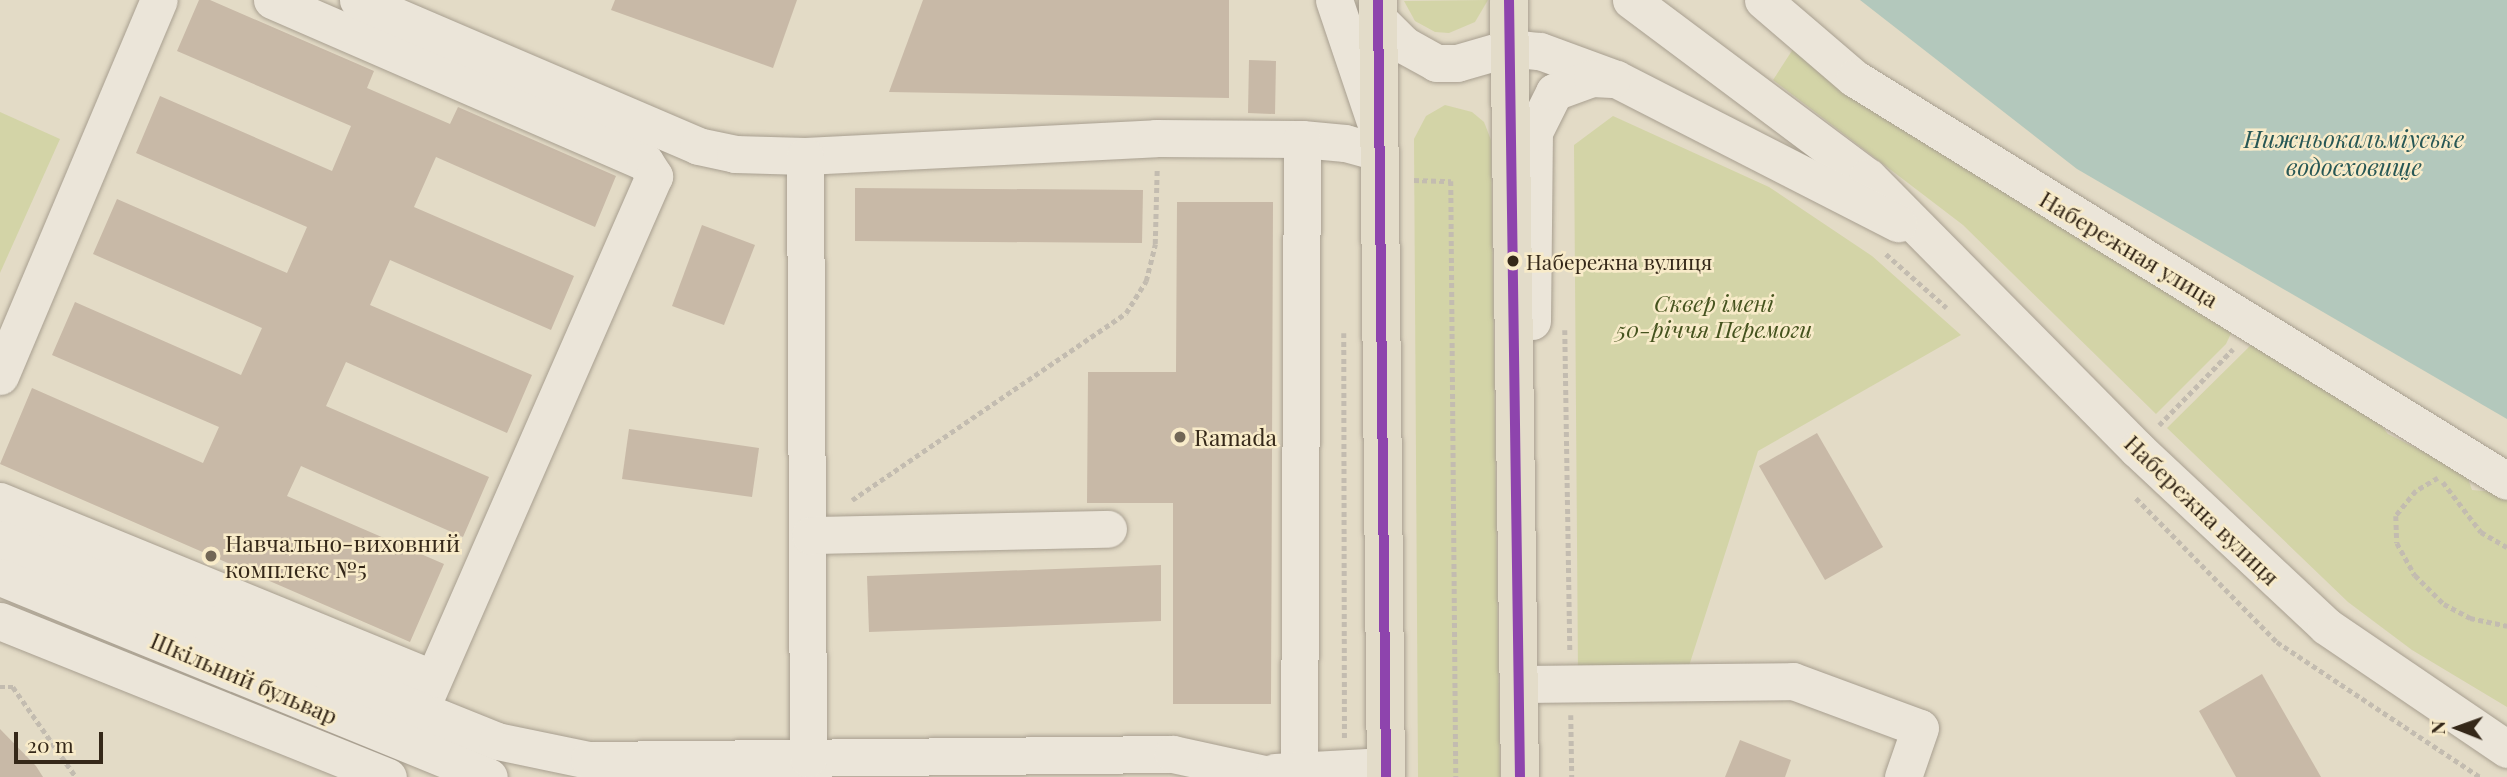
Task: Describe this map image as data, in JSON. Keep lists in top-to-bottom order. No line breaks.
{"streets":{"street":["Набережная улица","Набережна вулиця","Шкільний бульвар"]},"water":["Нижньокальміуське водосховище"],"parks":["Сквер імені 50-річчя Перемоги"],"places":["Набережна вулиця","Ramada","Навчально-виховний комплекс №5"],"scale_bar":"20 m","north":"left"}
